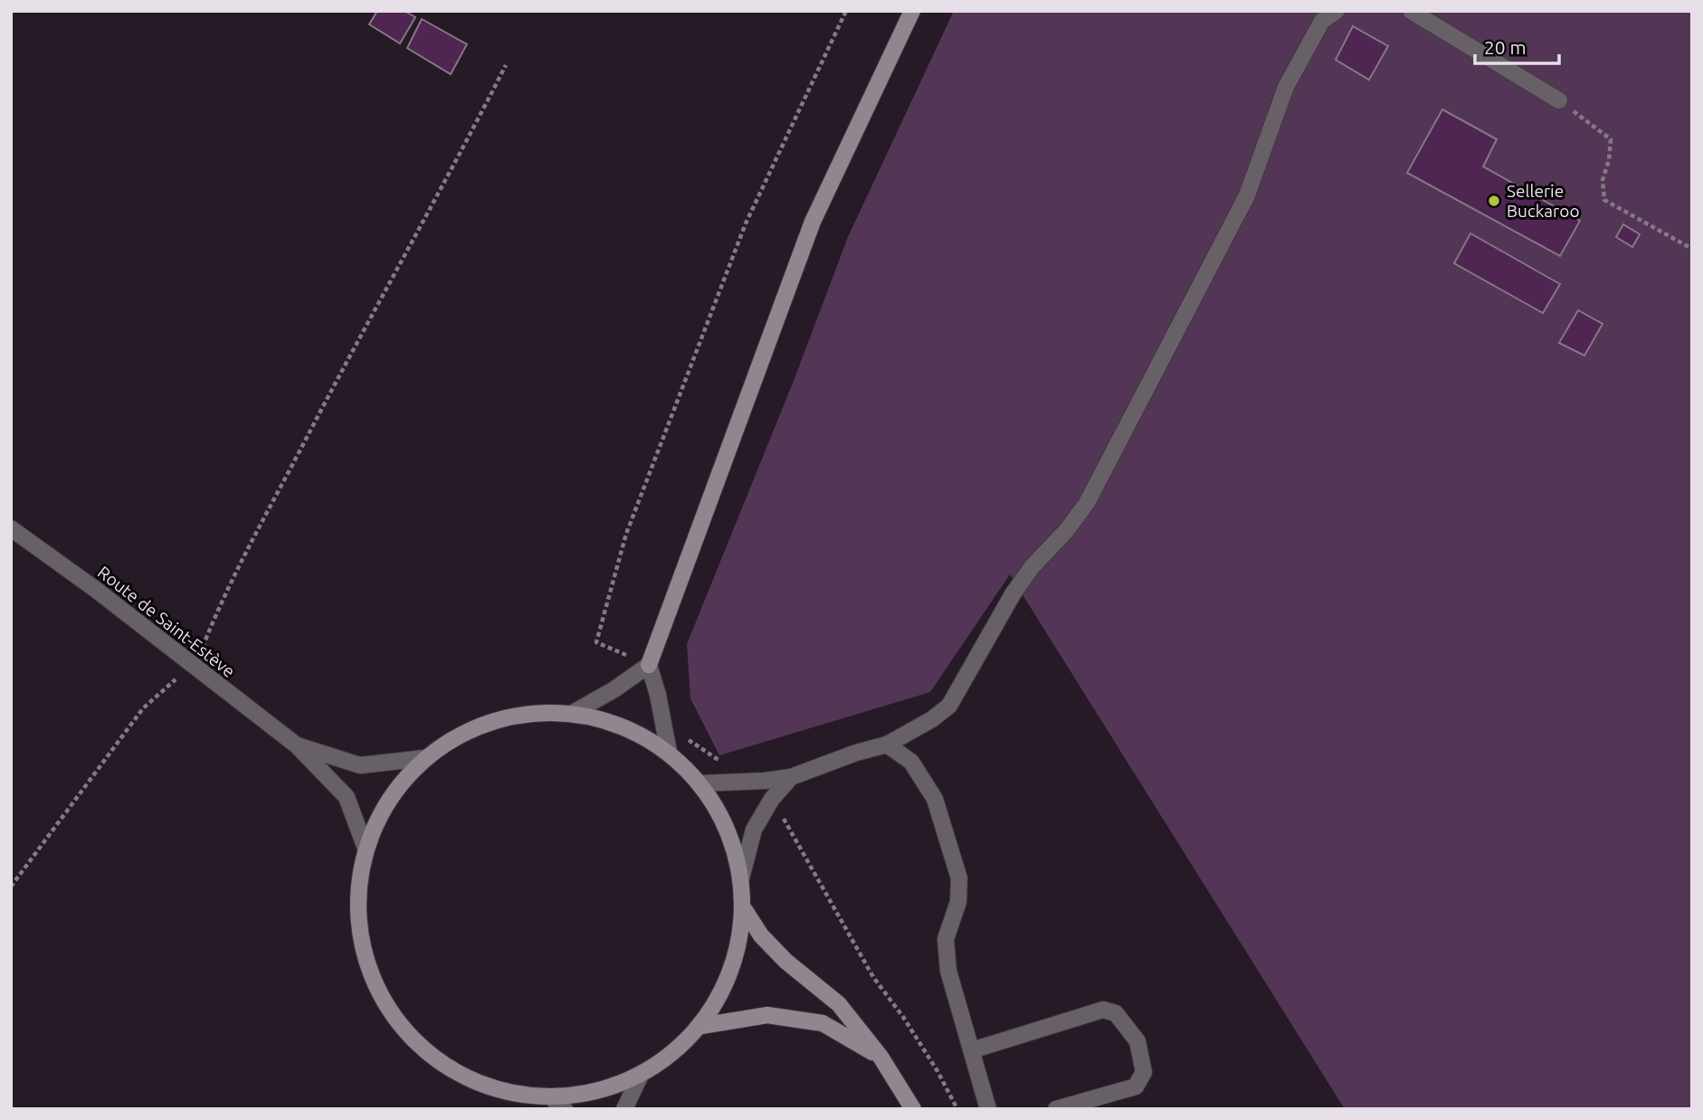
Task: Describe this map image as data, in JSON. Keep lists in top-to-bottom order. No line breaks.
{"streets":{"street":["Route de Saint-Estève"]},"places":["Sellerie Buckaroo"],"scale_bar":"20 m"}
